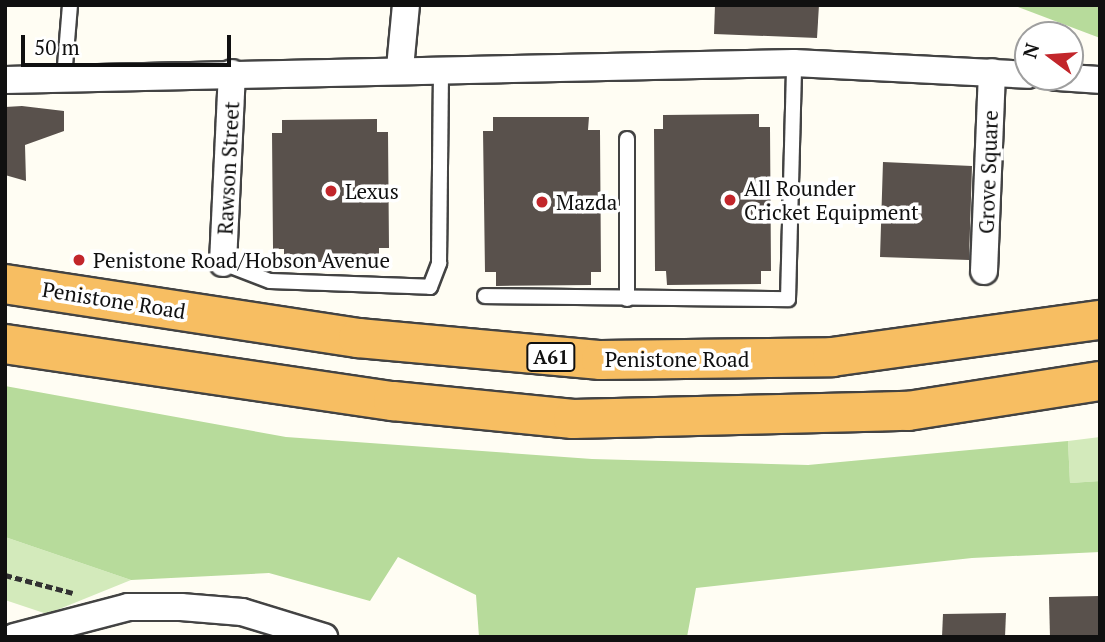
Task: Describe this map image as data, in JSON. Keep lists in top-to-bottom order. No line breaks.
{"streets":{"highway":["Penistone Road","A61"],"street":["Rawson Street","Grove Square"]},"places":["Lexus","All Rounder Cricket Equipment","Mazda","Penistone Road/Hobson Avenue"],"scale_bar":"50 m","north":"left"}
